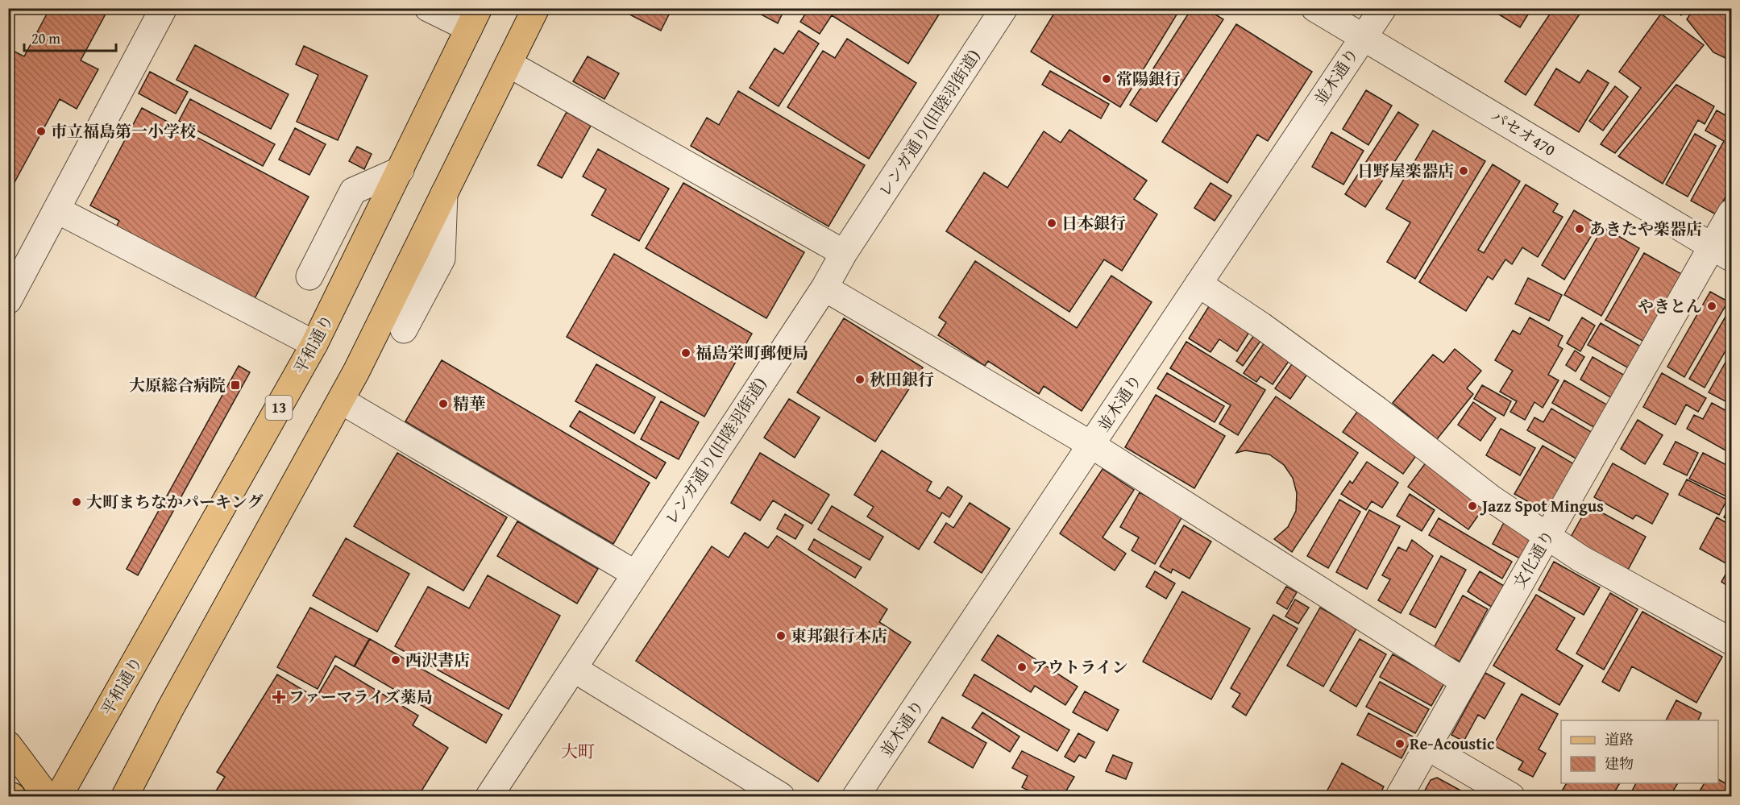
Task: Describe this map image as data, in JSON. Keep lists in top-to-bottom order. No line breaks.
{"streets":{"main road":["平和通り","13"],"street":["並木通り","レンガ通り(旧陸羽街道)","パセオ470","文化通り"]},"crossings":[["並木通り","パセオ470"],["パセオ470","文化通り"]],"districts":["大町"],"places":{"other":["常陽銀行","市立福島第一小学校","日野屋楽器店","日本銀行","あきたや楽器店","やきとん","福島栄町郵便局","秋田銀行","精華","大町まちなかパーキング","Jazz Spot Mingus","東邦銀行本店","西沢書店","アウトライン","Re-Acoustic"],"transit":["大原総合病院"],"health":["ファーマライズ薬局"]},"legend":["道路","建物"],"scale_bar":"20 m"}
